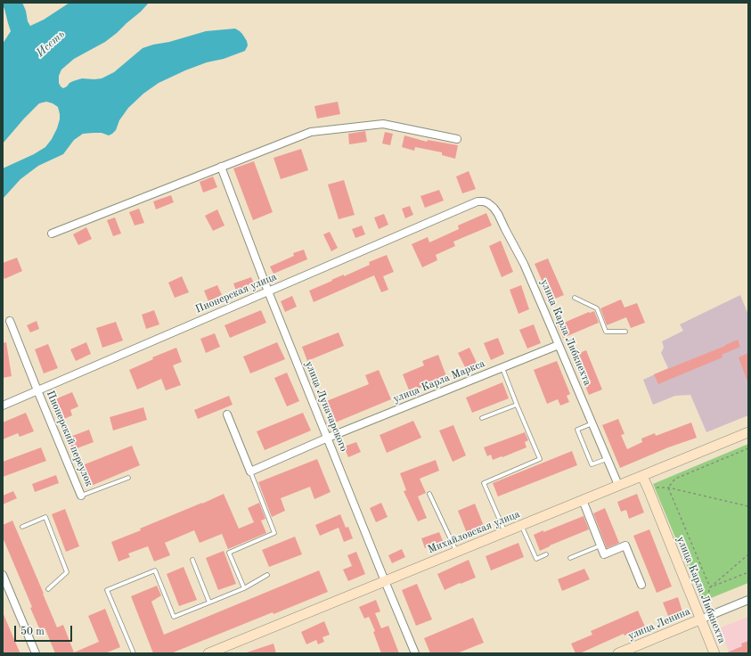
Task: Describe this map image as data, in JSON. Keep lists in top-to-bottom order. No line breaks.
{"streets":{"main road":["улица Карла Либкнехта","Михайловская улица","улица Ленина"],"street":["Пионерская улица","улица Карла Маркса","улица Луначарского","Пионерский переулок"]},"crossings":[["Пионерская улица","улица Карла Либкнехта"],["Пионерская улица","улица Луначарского"],["Пионерская улица","Пионерский переулок"],["улица Карла Либкнехта","улица Карла Маркса"],["улица Карла Либкнехта","Михайловская улица"],["улица Карла Либкнехта","улица Ленина"],["улица Карла Маркса","улица Луначарского"],["улица Луначарского","Михайловская улица"]],"water":["Исеть"],"scale_bar":"50 m"}
